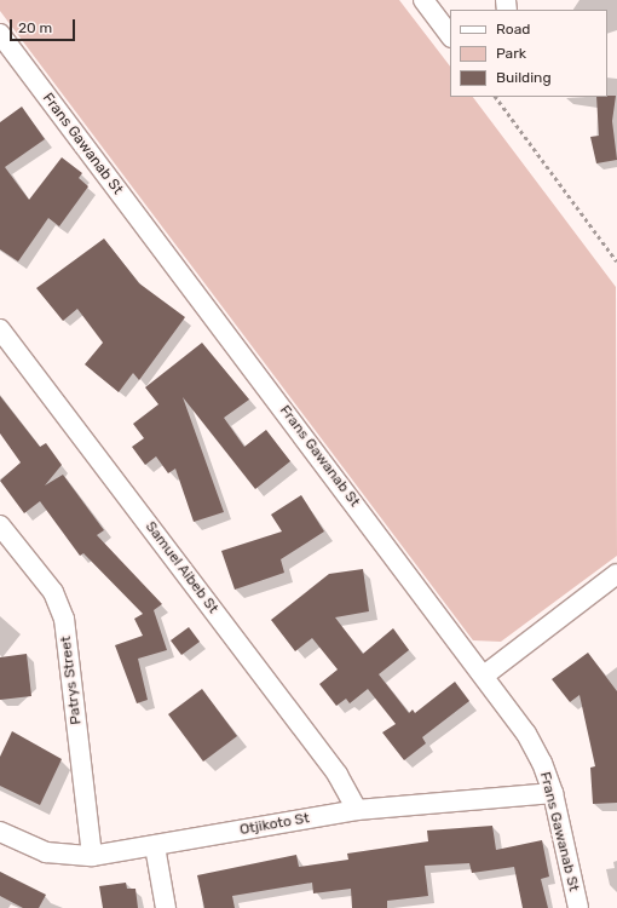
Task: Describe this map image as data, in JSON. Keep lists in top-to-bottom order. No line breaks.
{"streets":{"street":["Frans Gawanab St","Samuel Aibeb St","Patrys Street","Otjikoto St"]},"crossings":[["Frans Gawanab St","Otjikoto St"],["Samuel Aibeb St","Otjikoto St"],["Patrys Street","Otjikoto St"]],"legend":["Road","Park","Building"],"scale_bar":"20 m"}
